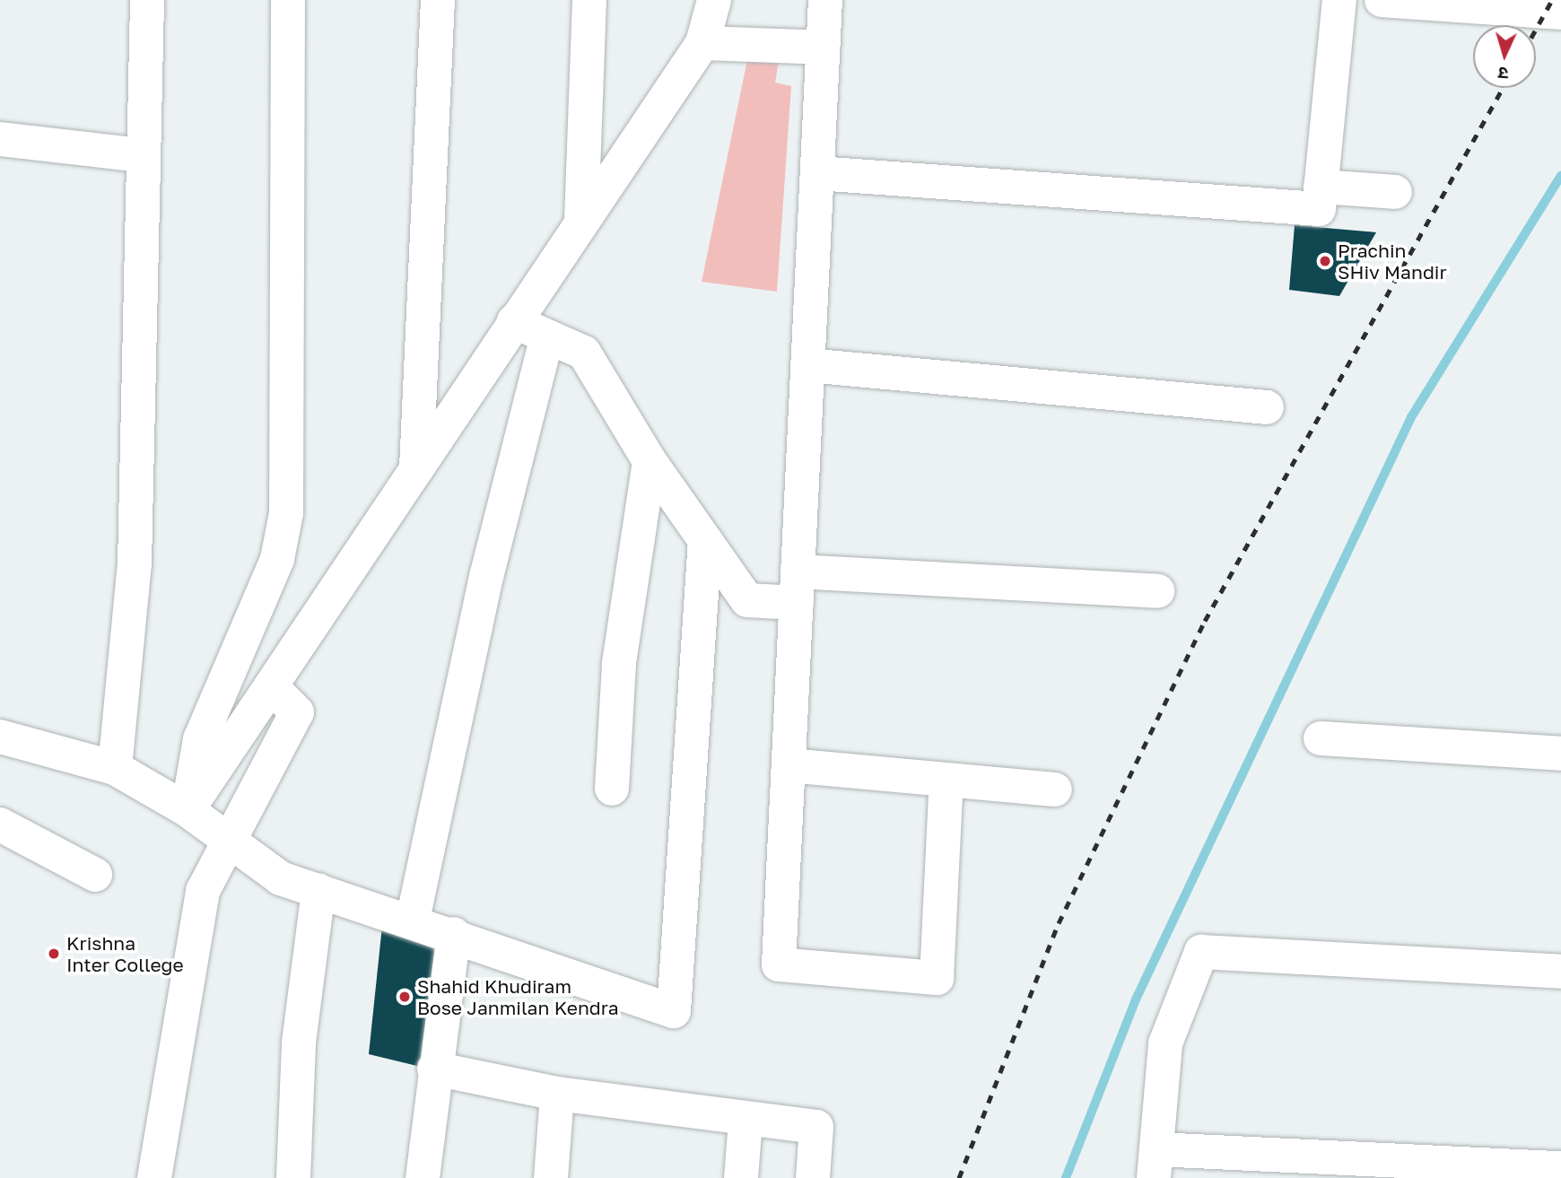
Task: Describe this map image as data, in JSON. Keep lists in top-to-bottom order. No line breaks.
{"places":["Prachin SHiv Mandir","Krishna Inter College","Shahid Khudiram Bose Janmilan Kendra"],"north":"bottom"}
